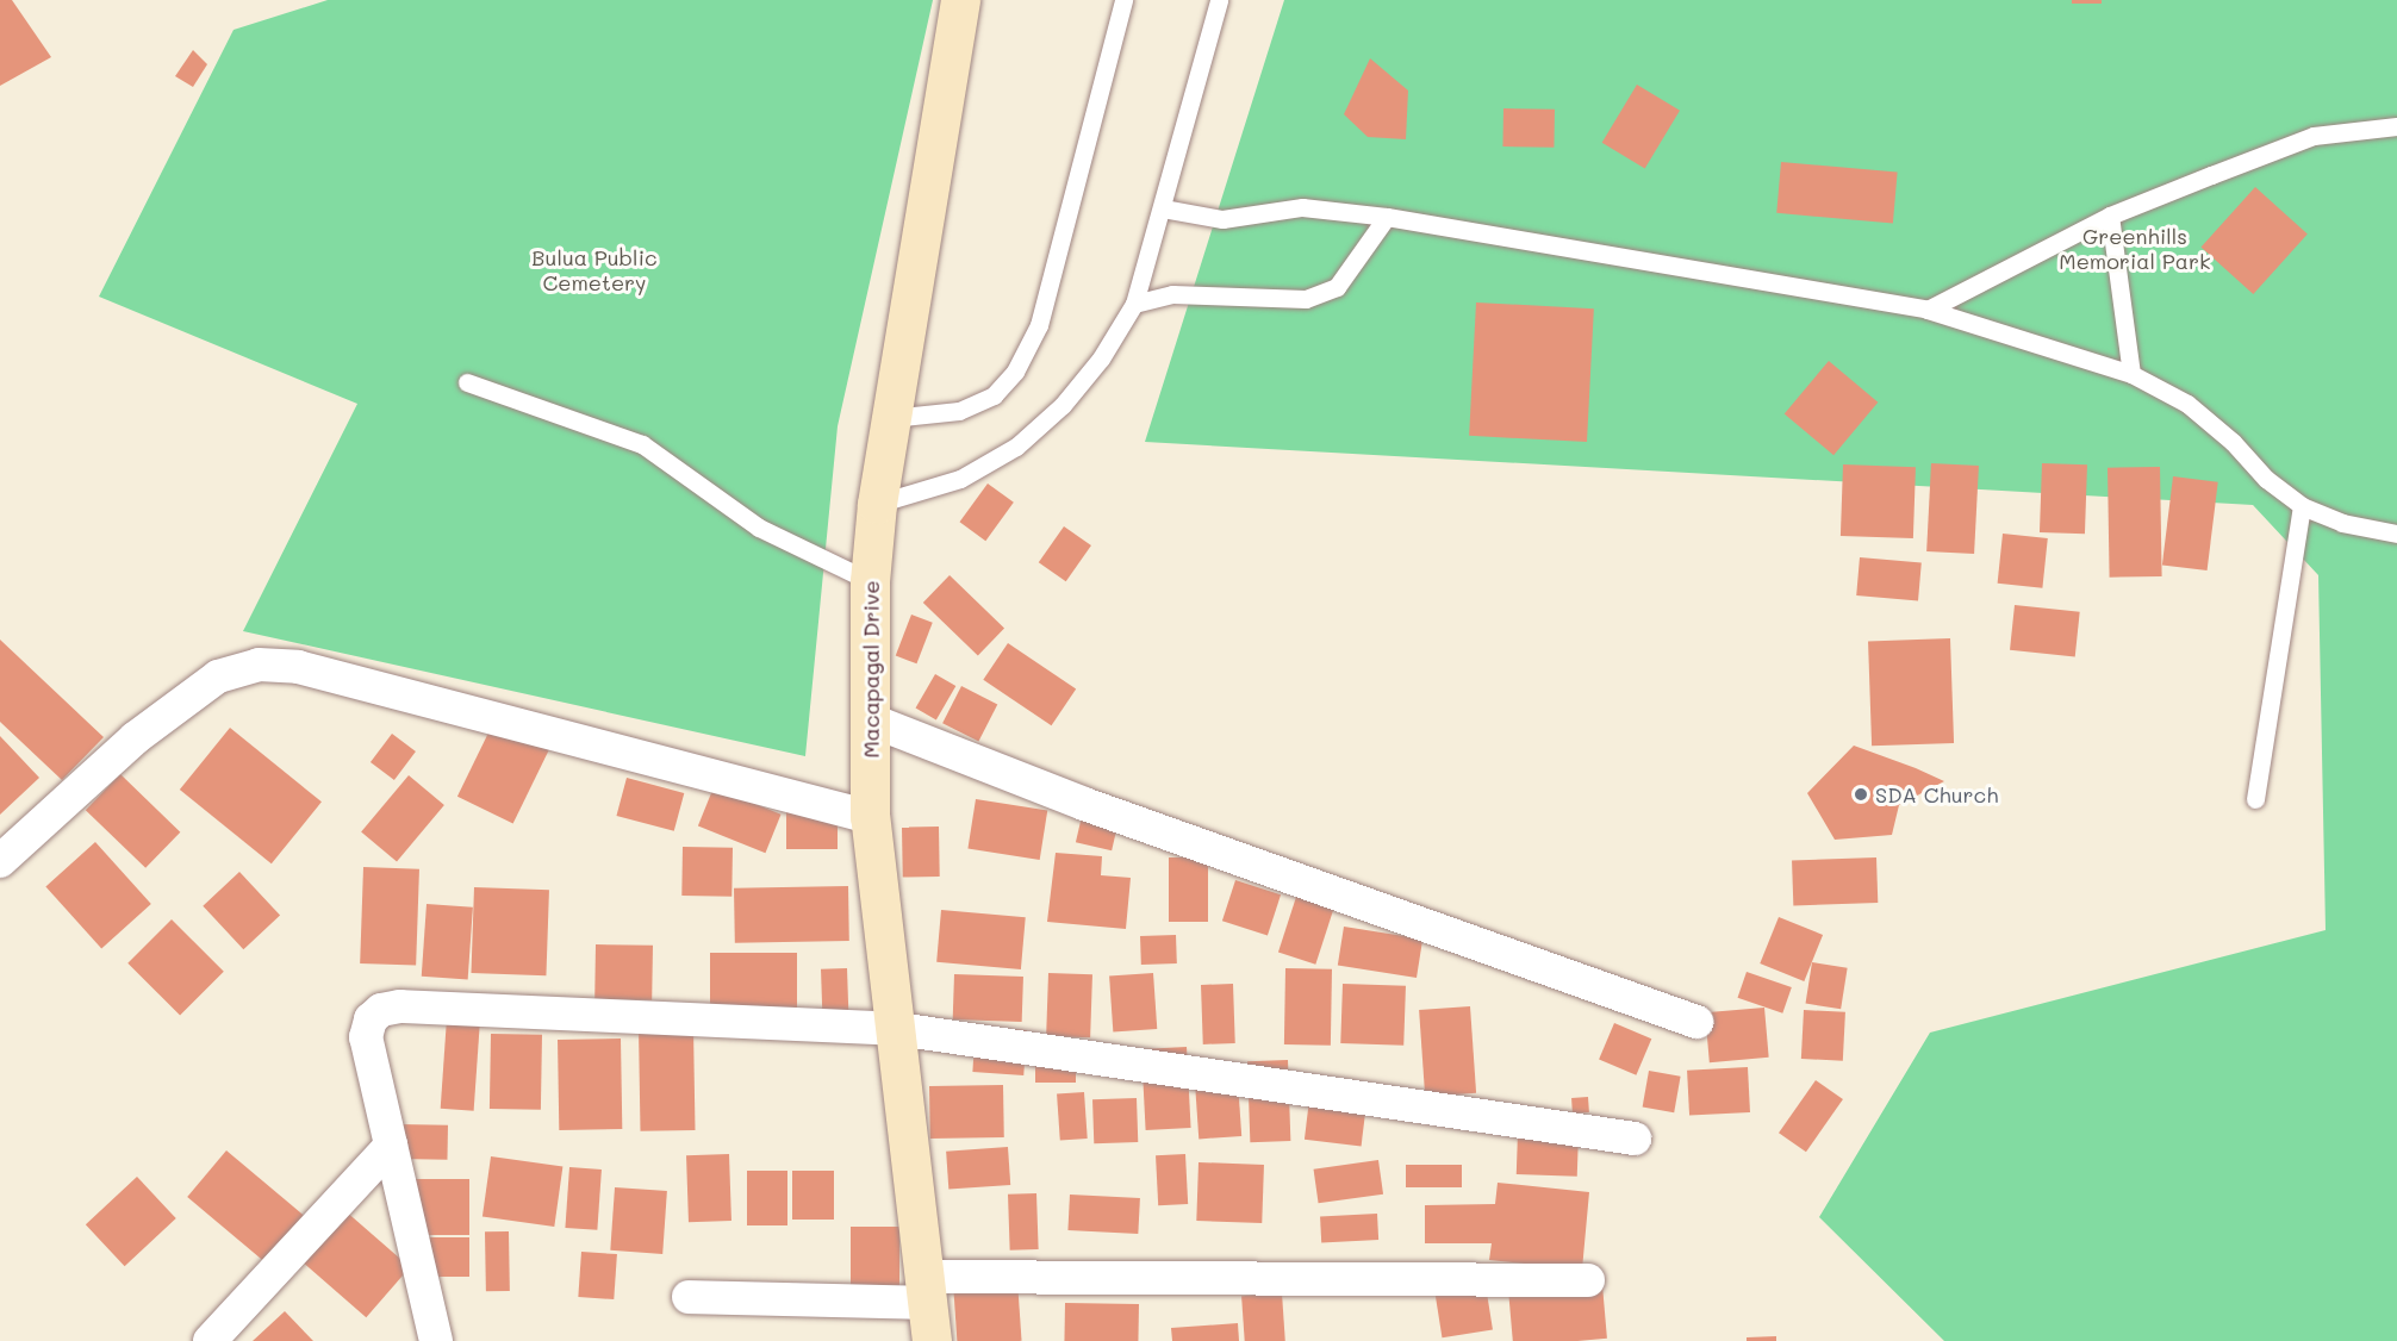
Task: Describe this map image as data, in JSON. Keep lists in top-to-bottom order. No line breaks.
{"streets":{"main road":["Macapagal Drive"]},"parks":["Greenhills Memorial Park","Bulua Public Cemetery"],"places":["SDA Church"]}
